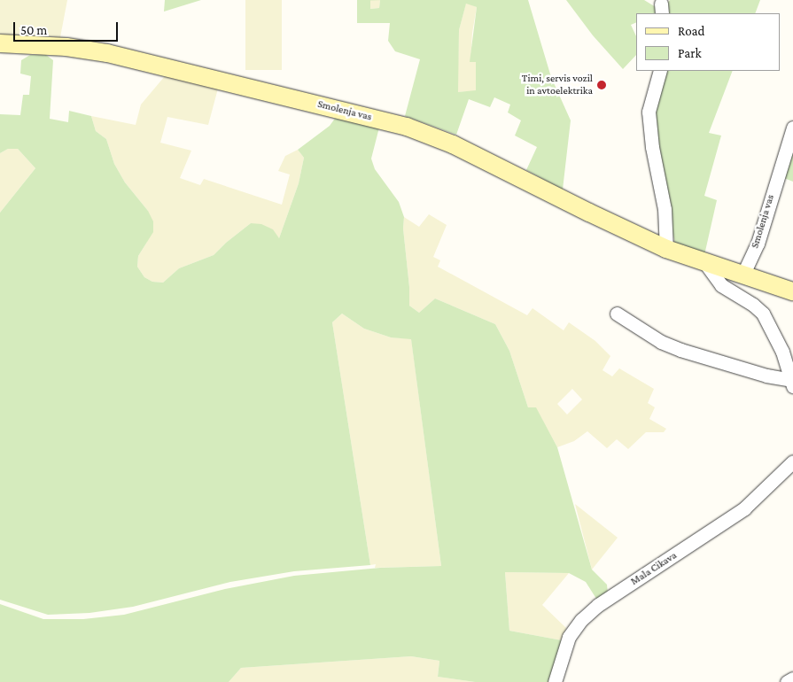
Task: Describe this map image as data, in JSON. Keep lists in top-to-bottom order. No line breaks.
{"streets":{"main road":["Smolenja vas"],"street":["Mala Cikava"]},"places":["Timi, servis vozil in avtoelektrika"],"legend":["Road","Park"],"scale_bar":"50 m"}
